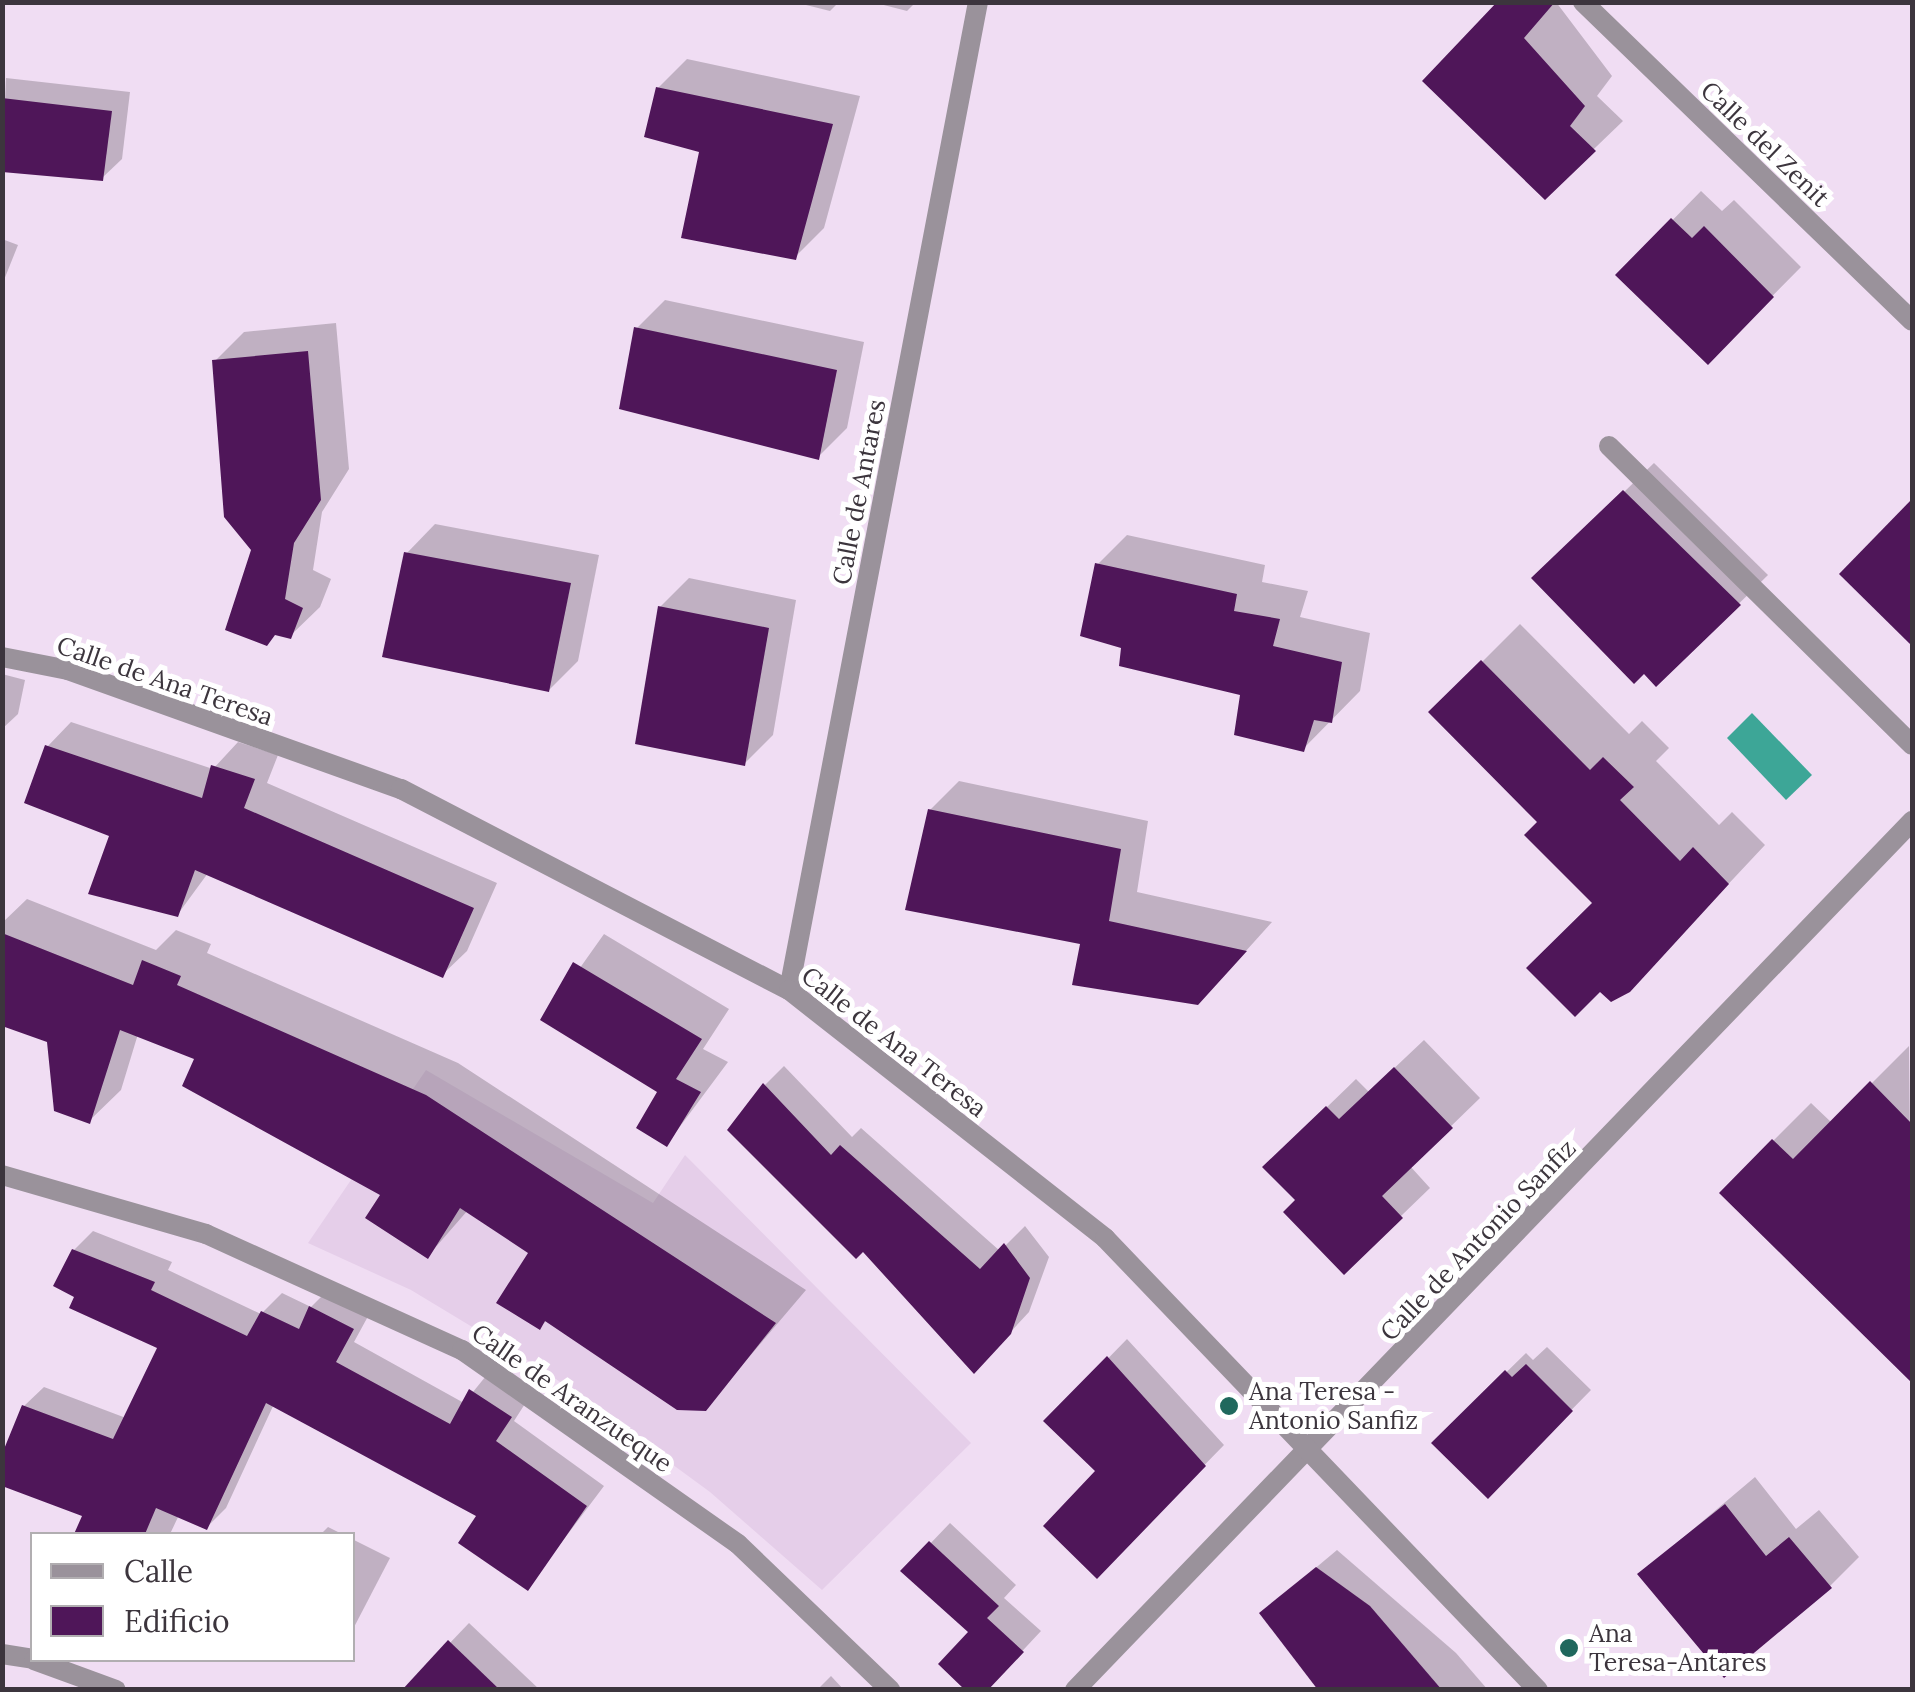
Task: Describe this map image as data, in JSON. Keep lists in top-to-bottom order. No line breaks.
{"streets":{"street":["Calle del Zenit","Calle de Antares","Calle de Ana Teresa","Calle de Antonio Sanfiz","Calle de Aranzueque"]},"crossings":[["Calle de Antares","Calle de Ana Teresa"],["Calle de Ana Teresa","Calle de Antonio Sanfiz"]],"places":["Ana Teresa - Antonio Sanfiz","Ana Teresa-Antares"],"legend":["Calle","Edificio"]}
